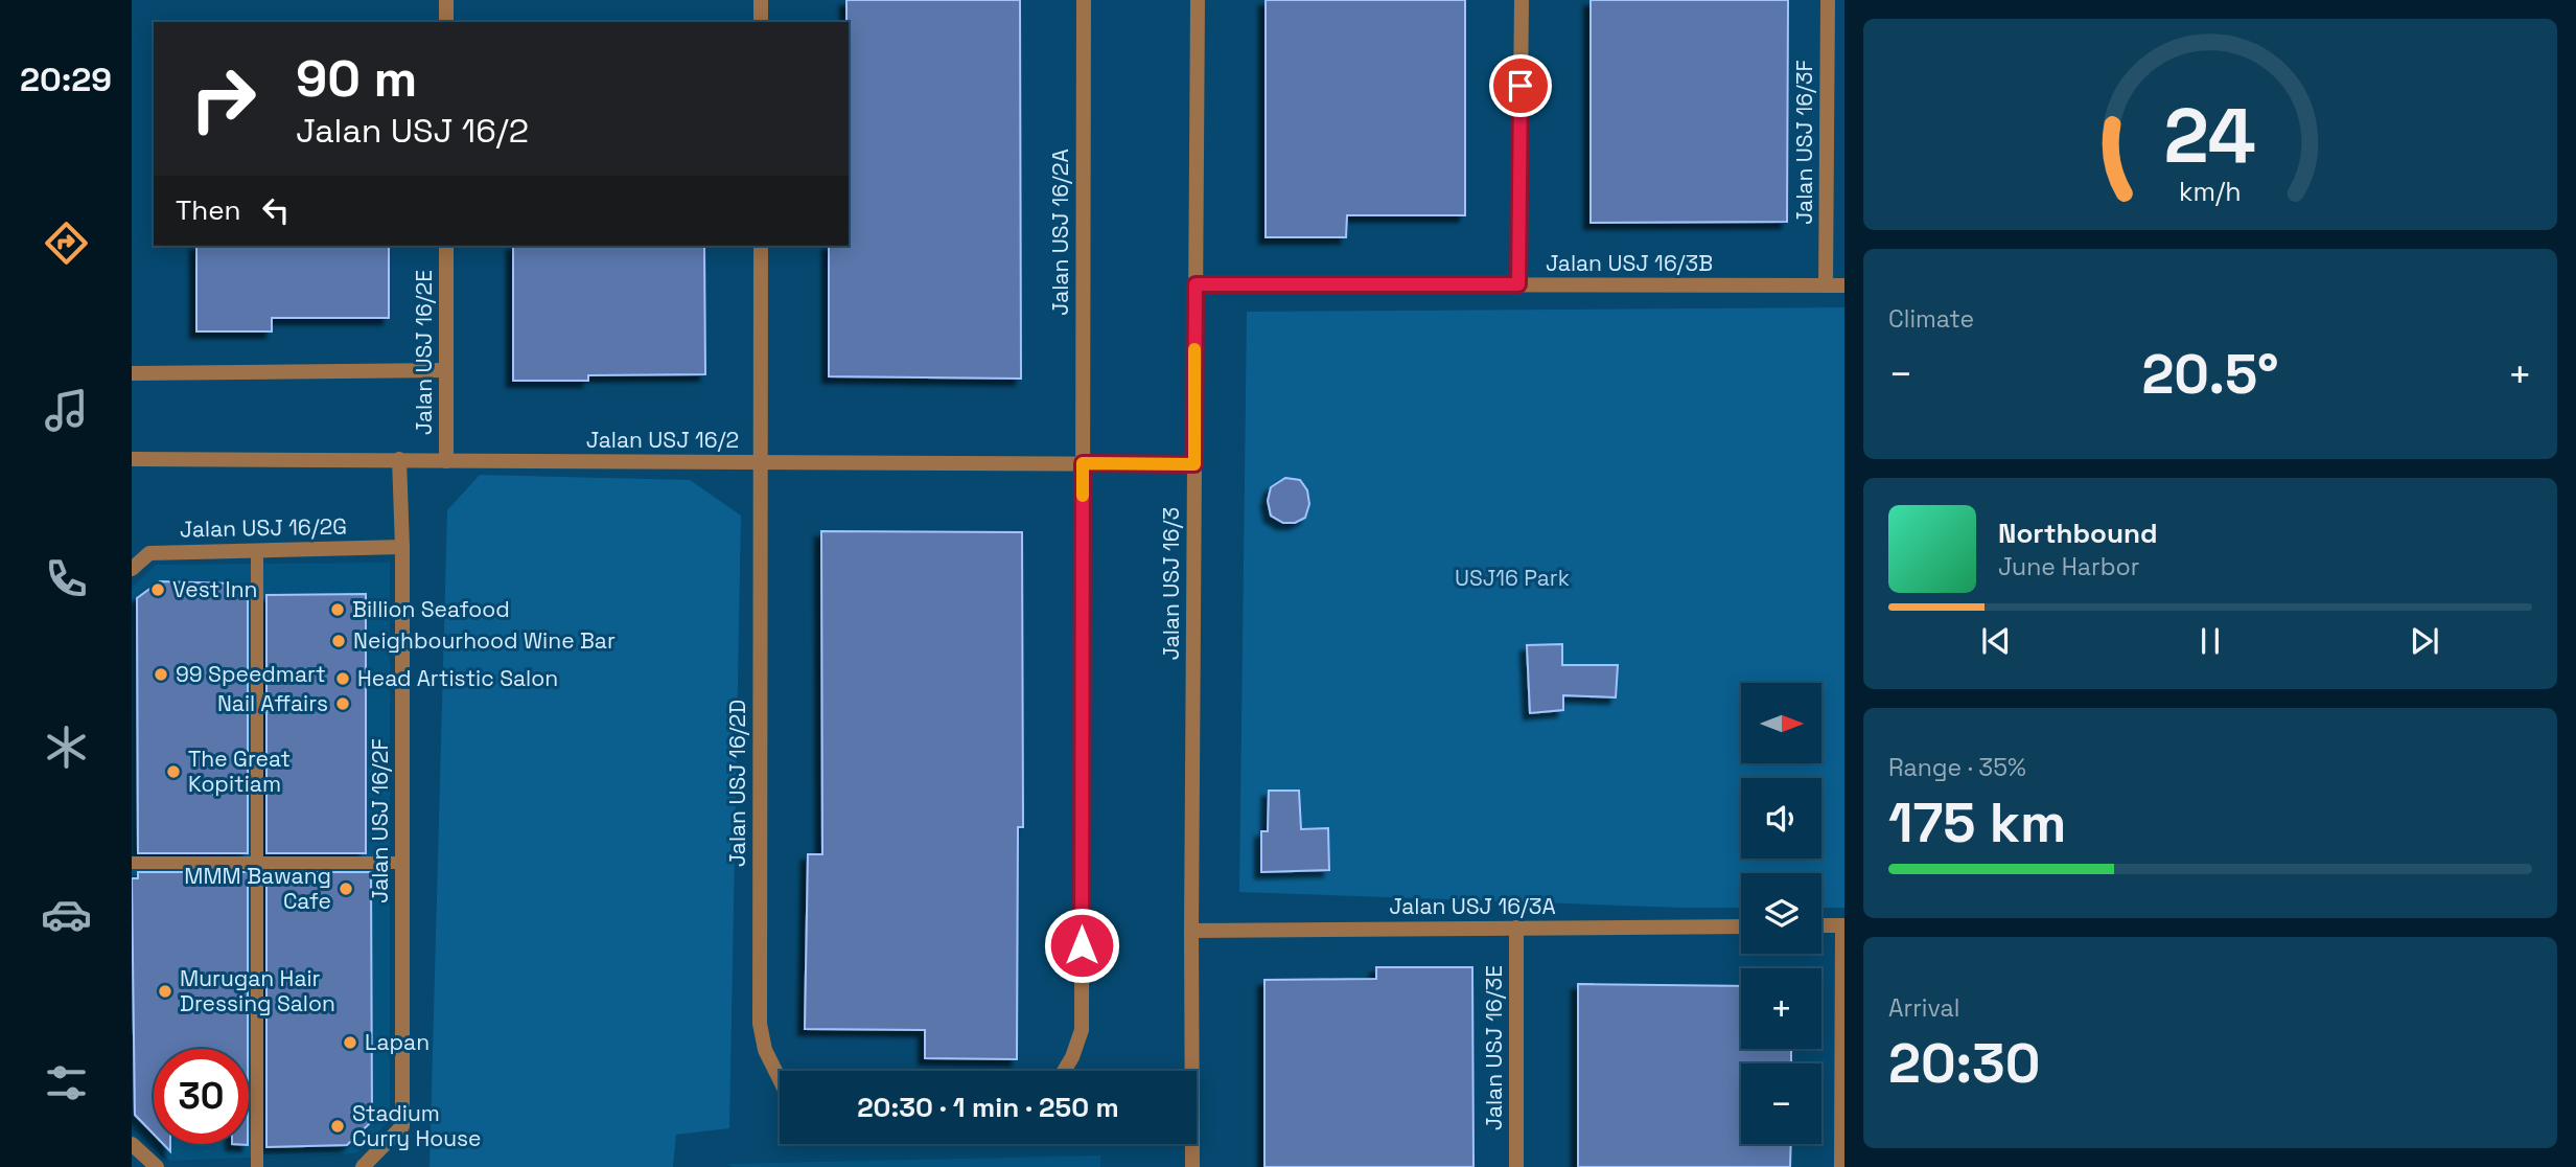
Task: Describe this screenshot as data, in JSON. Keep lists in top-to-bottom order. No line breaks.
{"streets":{"street":["Jalan USJ 16/3F","Jalan USJ 16/2A","Jalan USJ 16/3B","Jalan USJ 16/2E","Jalan USJ 16/2","Jalan USJ 16/2G","Jalan USJ 16/3","Jalan USJ 16/2D","Jalan USJ 16/2F","Jalan USJ 16/3A","Jalan USJ 16/3E"]},"crossings":[["Jalan USJ 16/3F","Jalan USJ 16/3B"],["Jalan USJ 16/2A","Jalan USJ 16/2"],["Jalan USJ 16/3B","Jalan USJ 16/3"],["Jalan USJ 16/2E","Jalan USJ 16/2"],["Jalan USJ 16/2","Jalan USJ 16/3"],["Jalan USJ 16/2","Jalan USJ 16/2D"],["Jalan USJ 16/2","Jalan USJ 16/2F"],["Jalan USJ 16/2G","Jalan USJ 16/2F"],["Jalan USJ 16/3","Jalan USJ 16/3A"],["Jalan USJ 16/3A","Jalan USJ 16/3E"]],"parks":["USJ16 Park"],"places":["Vest Inn","Billion Seafood","Neighbourhood Wine Bar","99 Speedmart","Head Artistic Salon","Nail Affairs","The Great Kopitiam","MMM Bawang Cafe","Murugan Hair Dressing Salon","Lapan","Stadium Curry House"],"north":"right","page":{"tabs":"20:29","turn":["90 m","Jalan USJ 16/2"],"then":"Then","tile":["Climate",["Range · 35%","175 km"],["Arrival","20:30"]],"heat":["−","20.5°","+"],"song":["Northbound","June Harbor"],"map_buttons":["+","−"],"limit":"30","trip":"20:30 · 1 min · 250 m","gauge":["24","km/h"]}}
